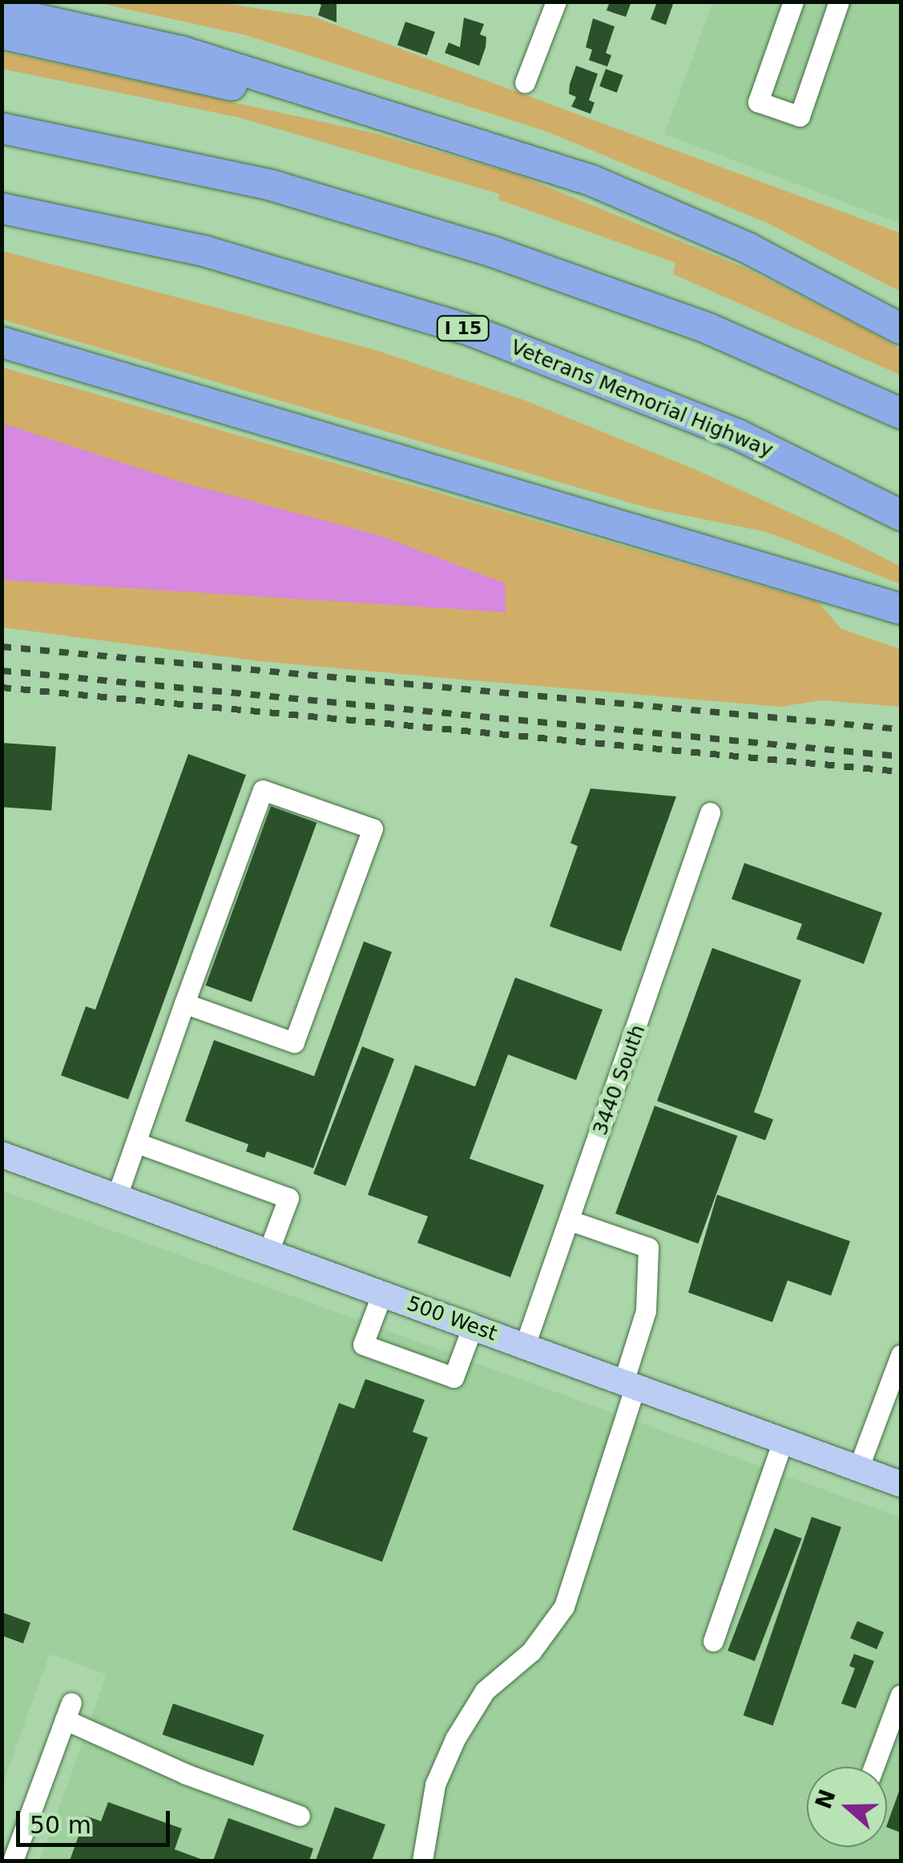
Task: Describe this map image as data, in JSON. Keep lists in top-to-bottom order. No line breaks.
{"streets":{"highway":["I 15","Veterans Memorial Highway"],"main road":["500 West"],"street":["3440 South"]},"crossings":[["3440 South","500 West"]],"scale_bar":"50 m","north":"left"}
